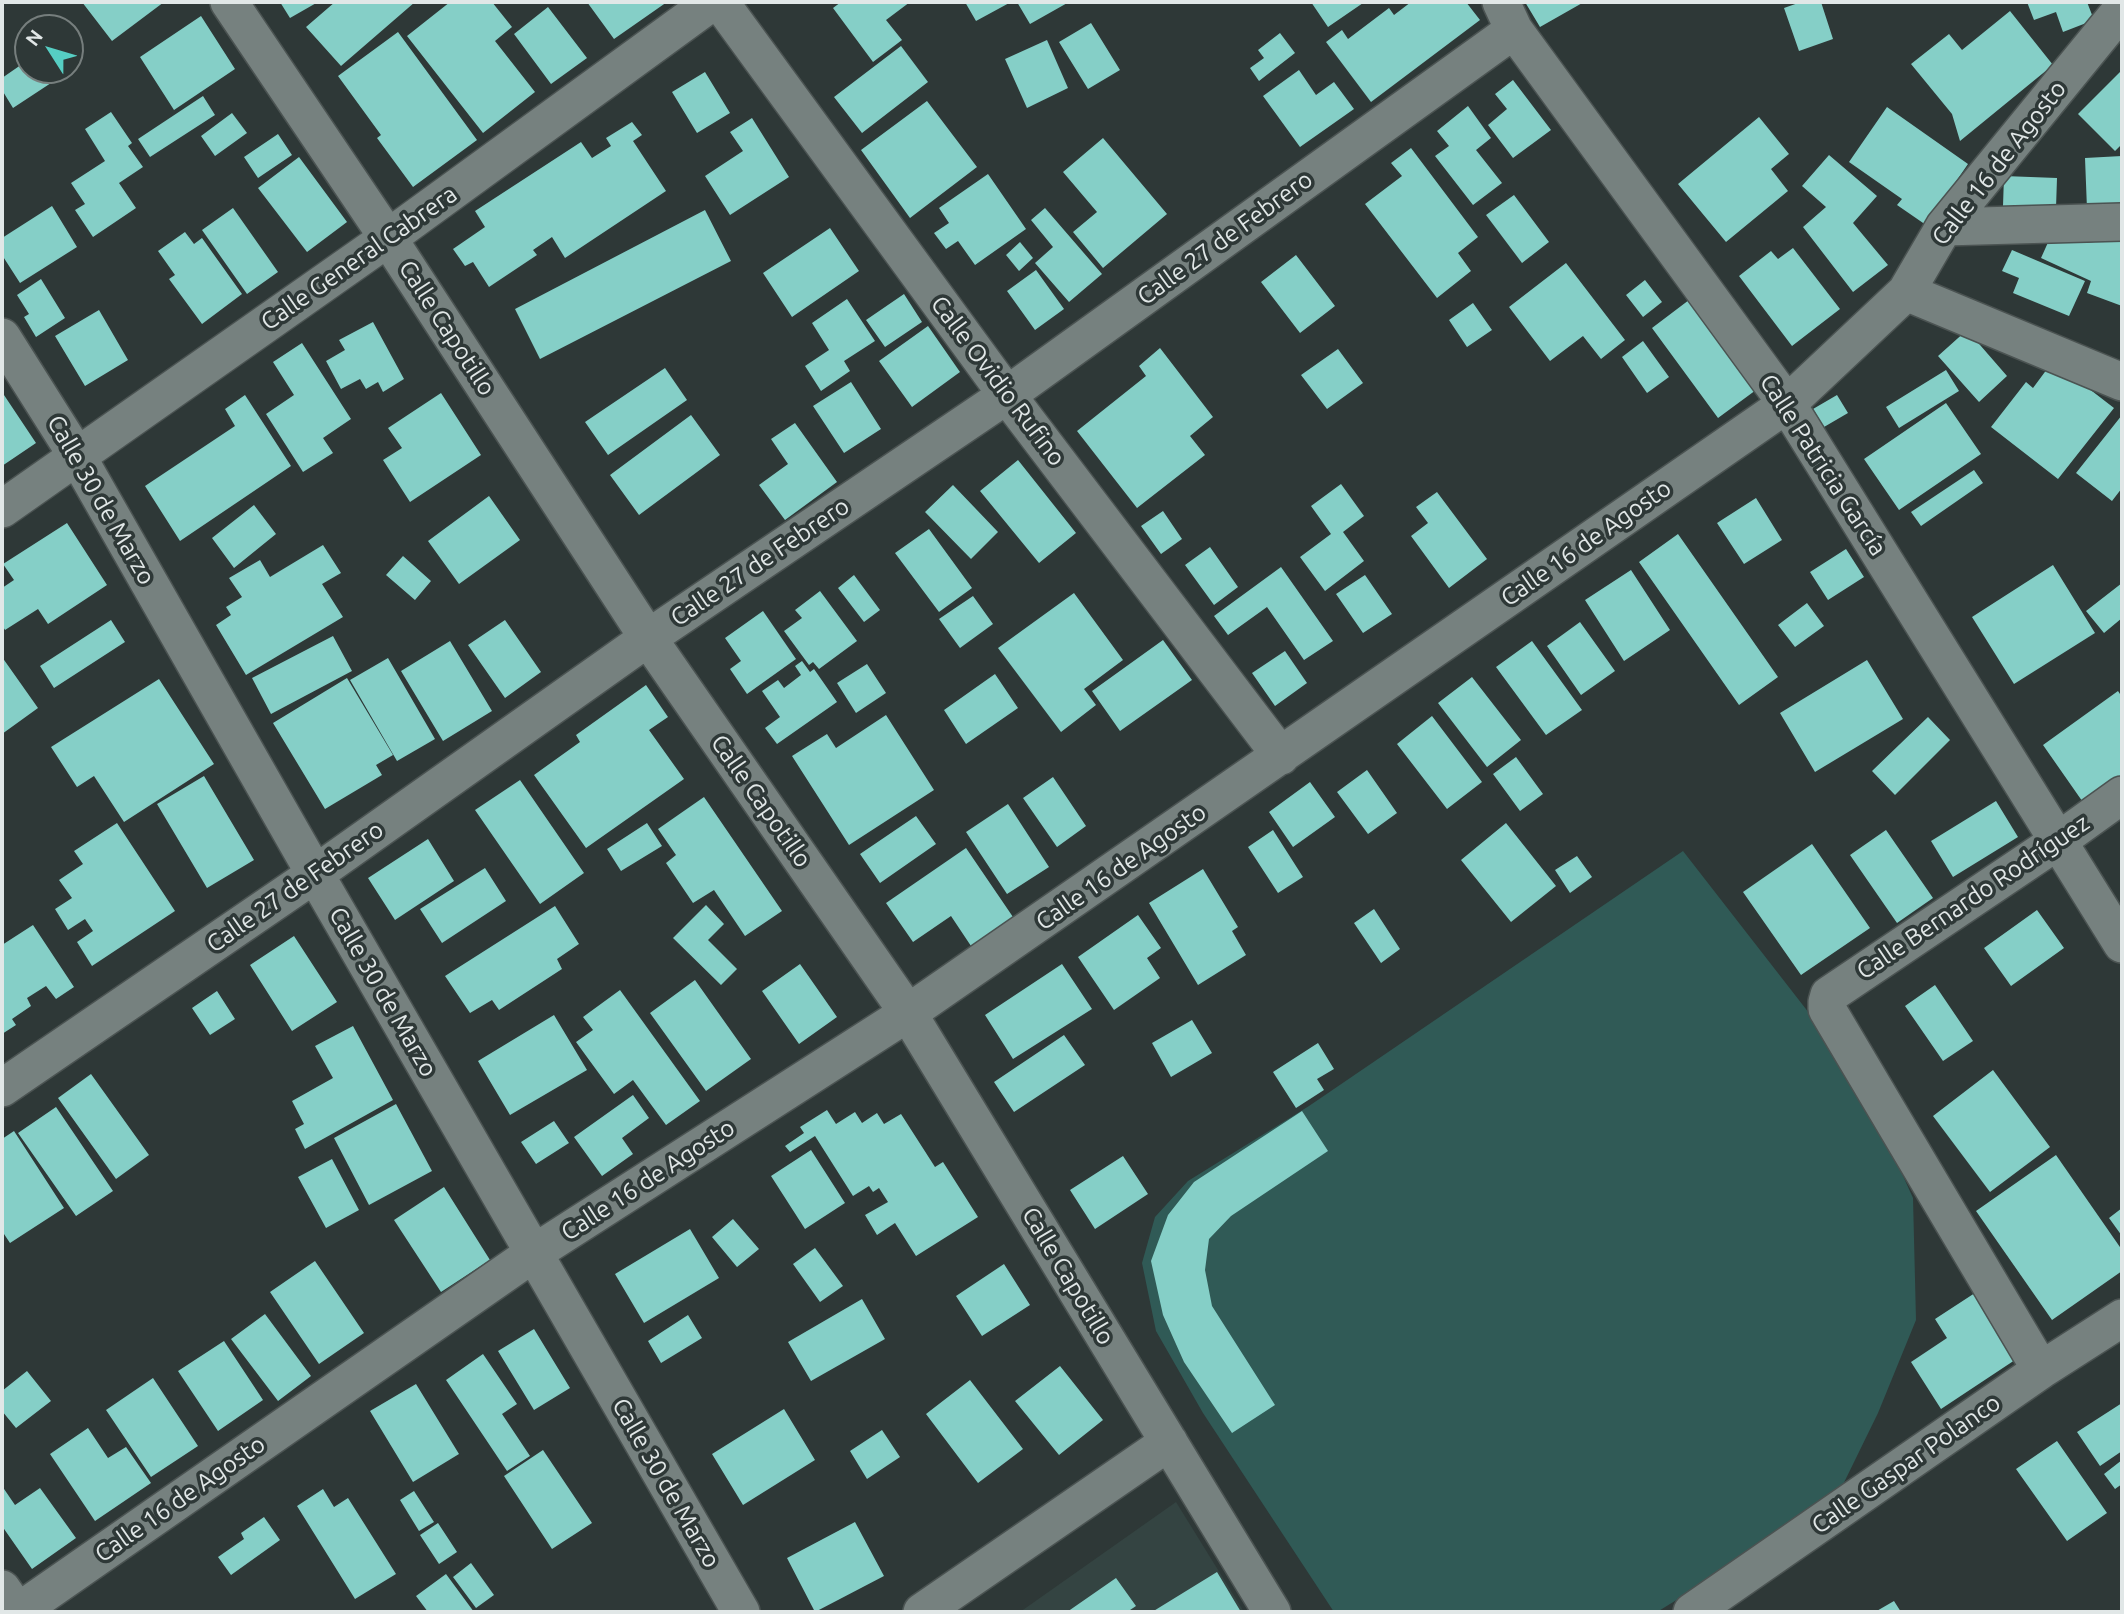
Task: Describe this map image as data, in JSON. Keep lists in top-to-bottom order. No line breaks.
{"streets":{"street":["Calle 16 de Agosto","Calle 27 de Febrero","Calle General Cabrera","Calle Capotillo","Calle Ovidio Rufino","Calle Patricia García","Calle 30 de Marzo","Calle Bernardo Rodríguez","Calle Gaspar Polanco"]},"crossings":[["Calle 16 de Agosto","Calle Capotillo"],["Calle 16 de Agosto","Calle Ovidio Rufino"],["Calle 16 de Agosto","Calle Patricia García"],["Calle 16 de Agosto","Calle 30 de Marzo"],["Calle 27 de Febrero","Calle Capotillo"],["Calle 27 de Febrero","Calle Ovidio Rufino"],["Calle 27 de Febrero","Calle Patricia García"],["Calle 27 de Febrero","Calle 30 de Marzo"],["Calle General Cabrera","Calle Capotillo"],["Calle General Cabrera","Calle 30 de Marzo"],["Calle Patricia García","Calle Bernardo Rodríguez"],["Calle Bernardo Rodríguez","Calle Gaspar Polanco"]],"north":"top left"}
